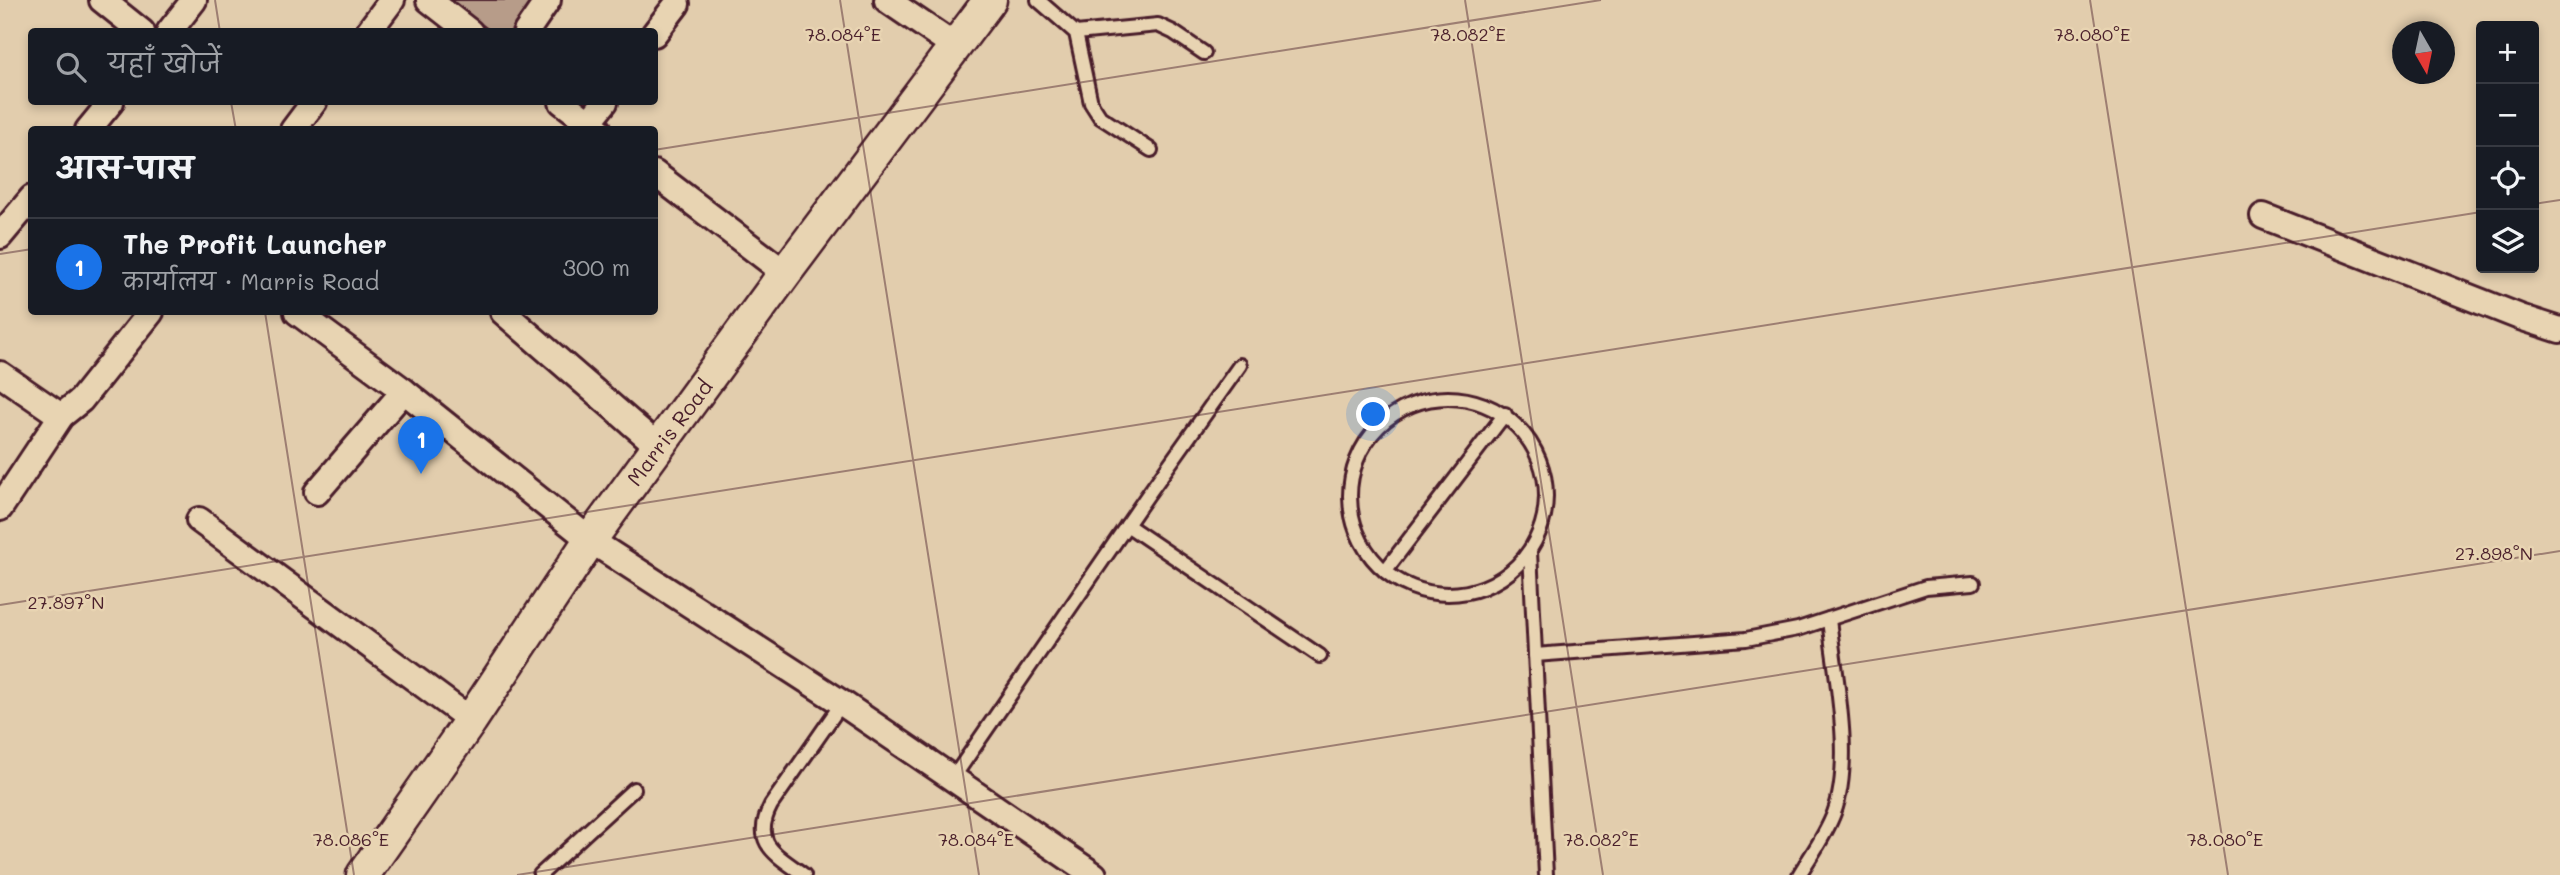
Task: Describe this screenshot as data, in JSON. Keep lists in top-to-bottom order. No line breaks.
{"streets":{"street":["Marris Road"]},"north":"bottom","page":{"map_buttons":["+","−"],"search":"यहाँ खोजें","heading":"आस-पास","list":[{"mark":"1","name":"The Profit Launcher","note":"कार्यालय · Marris Road","value":"300 m"}],"pins":"1"},"coordinates":["78.084°E","78.082°E","78.080°E","27.898°N","27.897°N","78.086°E"]}
